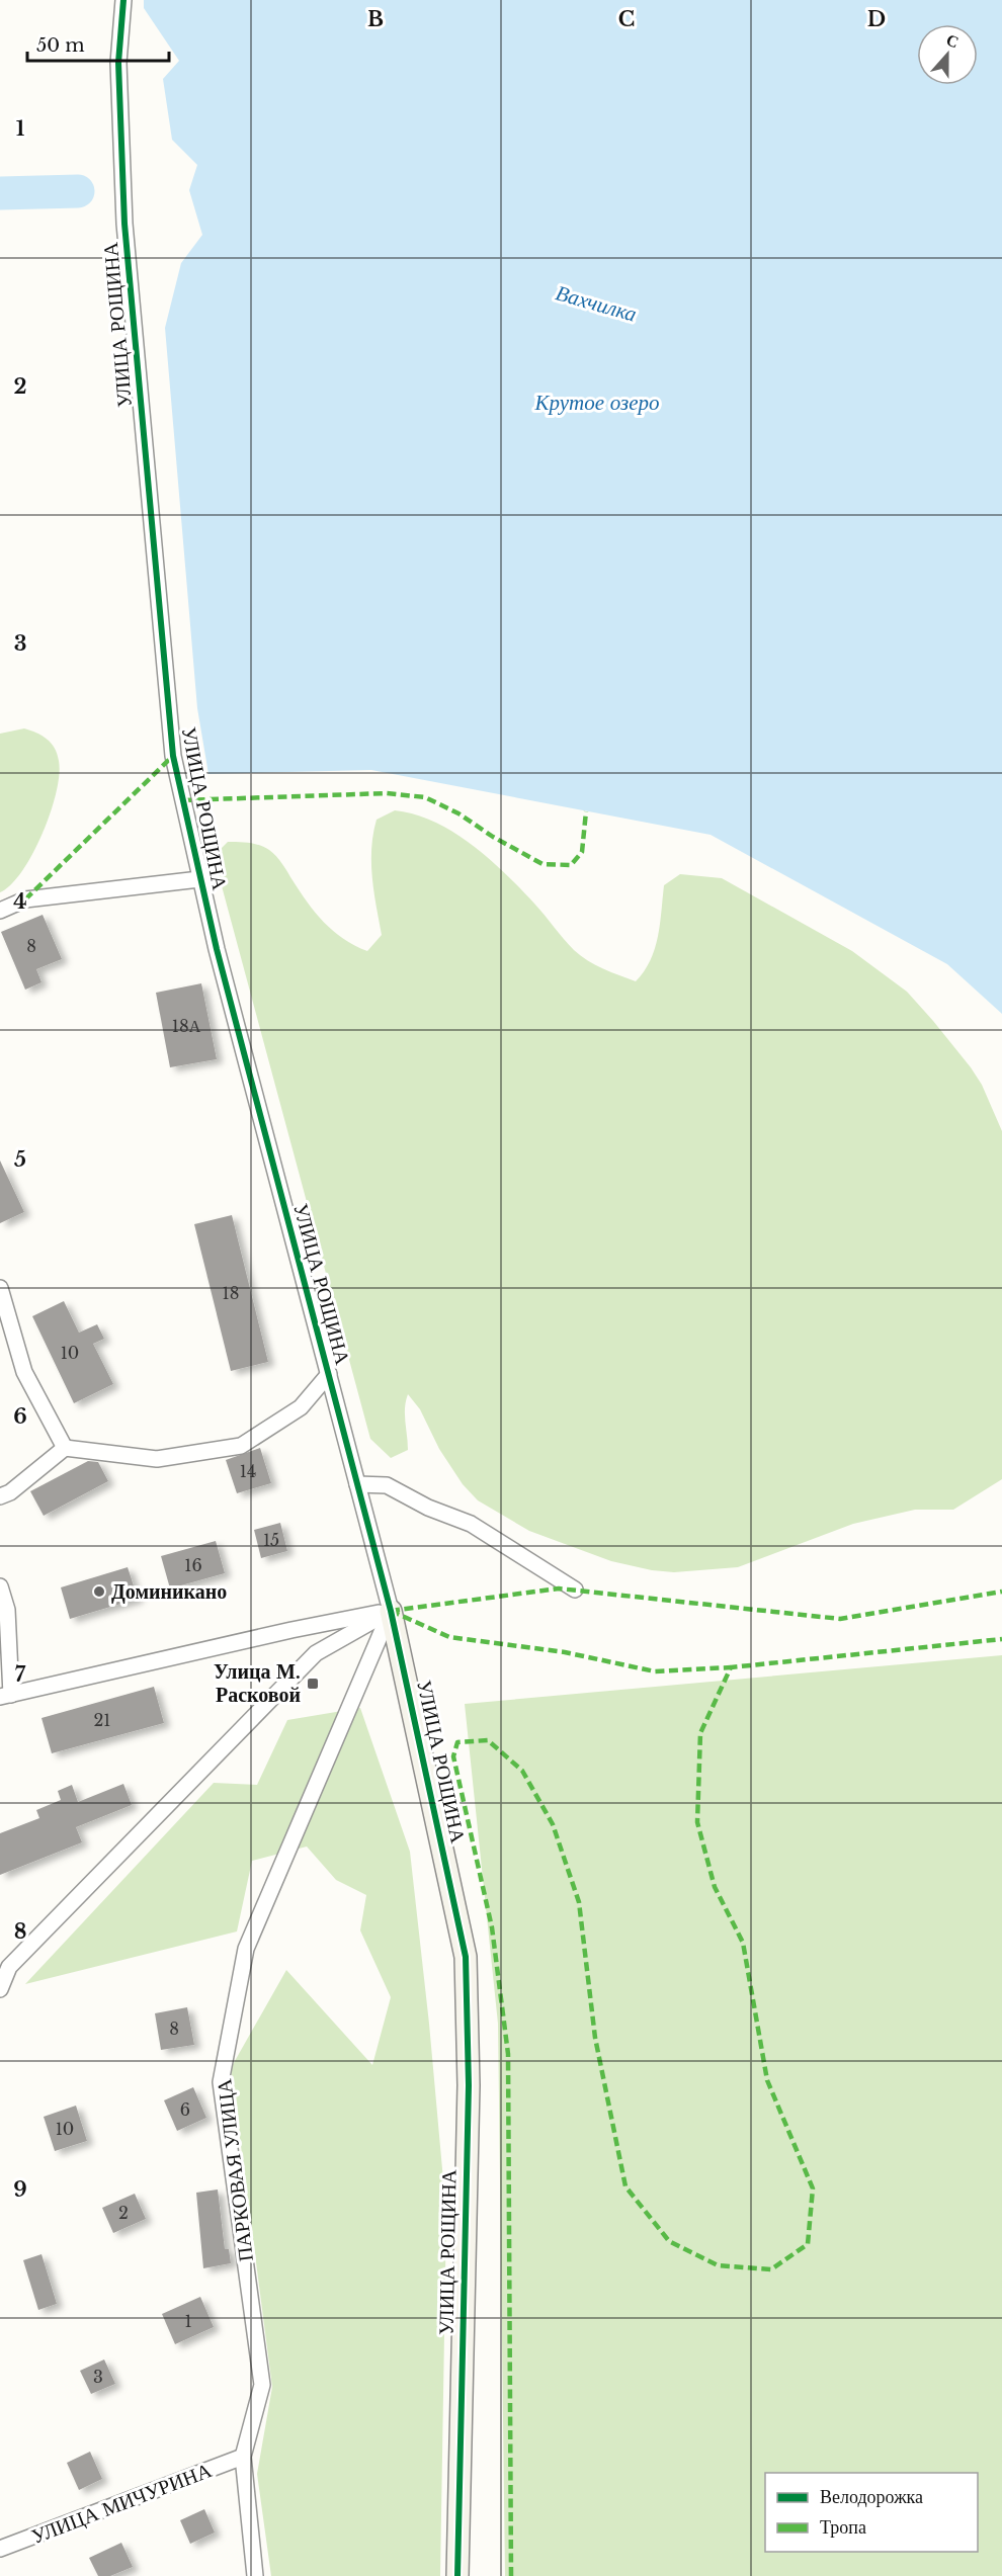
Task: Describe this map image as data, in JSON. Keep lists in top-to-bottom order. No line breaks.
{"streets":{"street":["УЛИЦА РОЩИНА","ПАРКОВАЯ УЛИЦА","УЛИЦА МИЧУРИНА"]},"crossings":[["УЛИЦА РОЩИНА","ПАРКОВАЯ УЛИЦА"],["ПАРКОВАЯ УЛИЦА","УЛИЦА МИЧУРИНА"]],"water":["Вахчилка","Крутое озеро"],"places":{"other":["Доминикано"],"transit":["Улица М. Расковой"]},"house_numbers":["8","18А","18","10","14","15","16","21","8","6","10","2","1","3"],"legend":["Велодорожка","Тропа"],"scale_bar":"50 m","north":"top","grid":{"columns":["B","C","D"],"rows":["1","2","3","4","5","6","7","8","9"]}}
